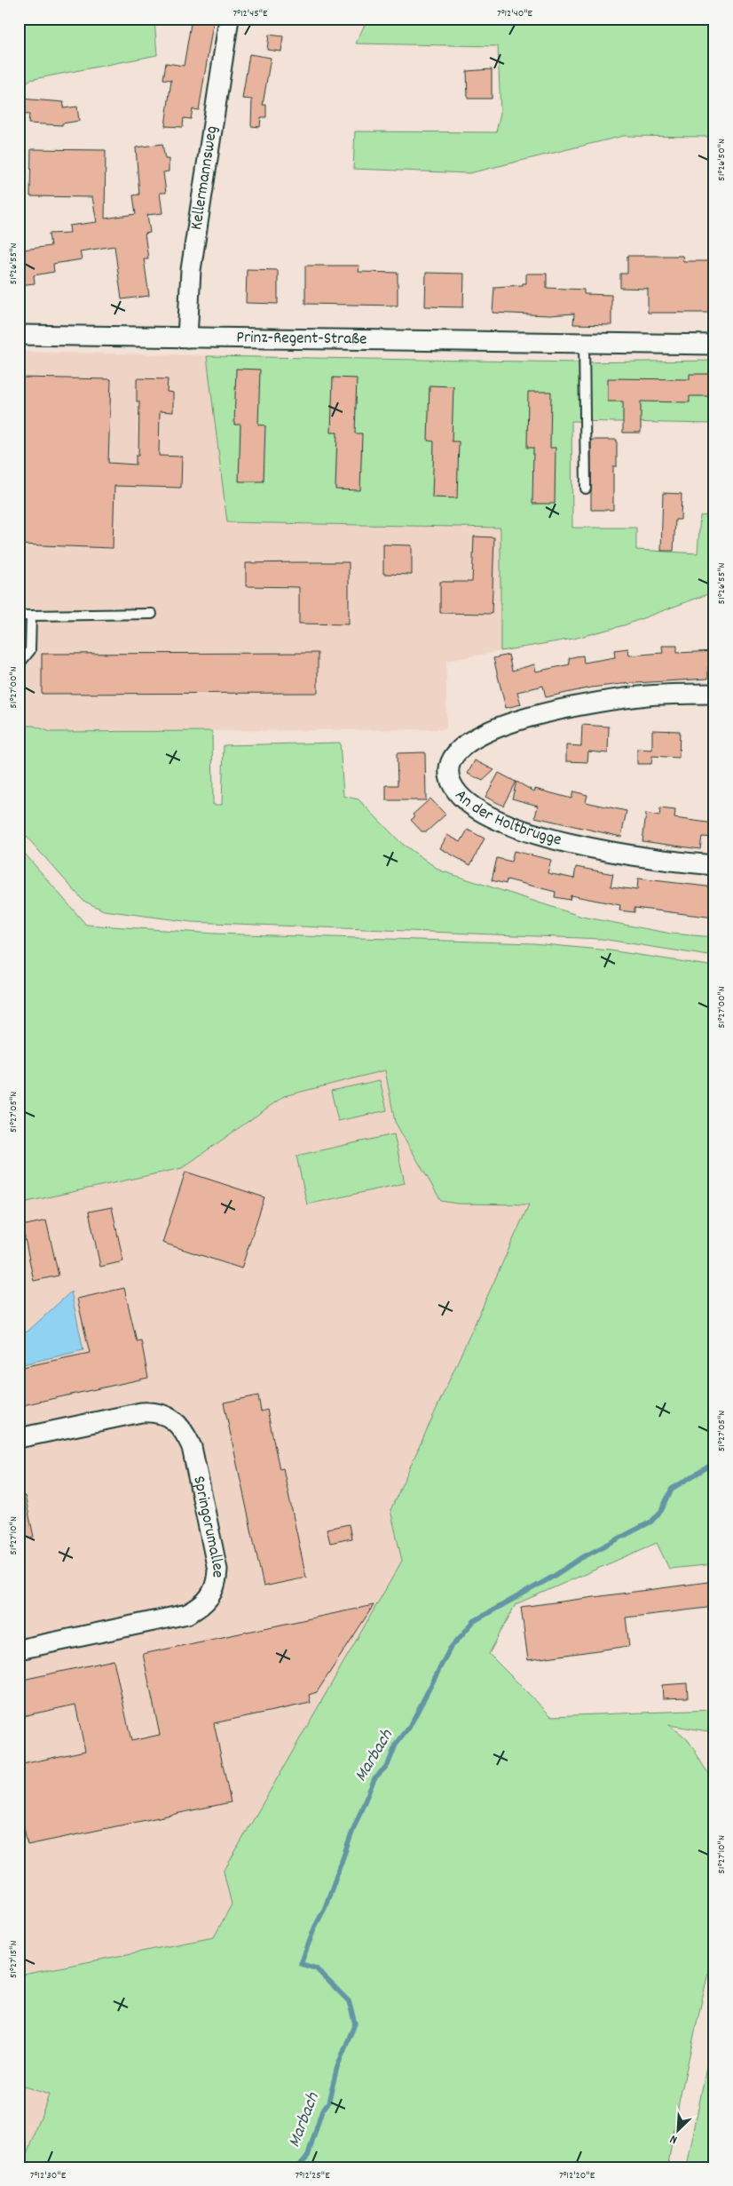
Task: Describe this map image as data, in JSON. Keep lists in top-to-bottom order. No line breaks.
{"streets":{"street":["Kellermannsweg","Prinz-Regent-Straße","An der Holtbrügge","Springorumallee"]},"crossings":[["Kellermannsweg","Prinz-Regent-Straße"]],"water":["Marbach"],"north":"bottom left","coordinates":["7°12'45\"E","7°12'40\"E","51°26'50\"N","51°26'55\"N","51°27'00\"N","51°27'05\"N","51°27'10\"N","51°27'15\"N","7°12'30\"E","7°12'25\"E","7°12'20\"E"]}
